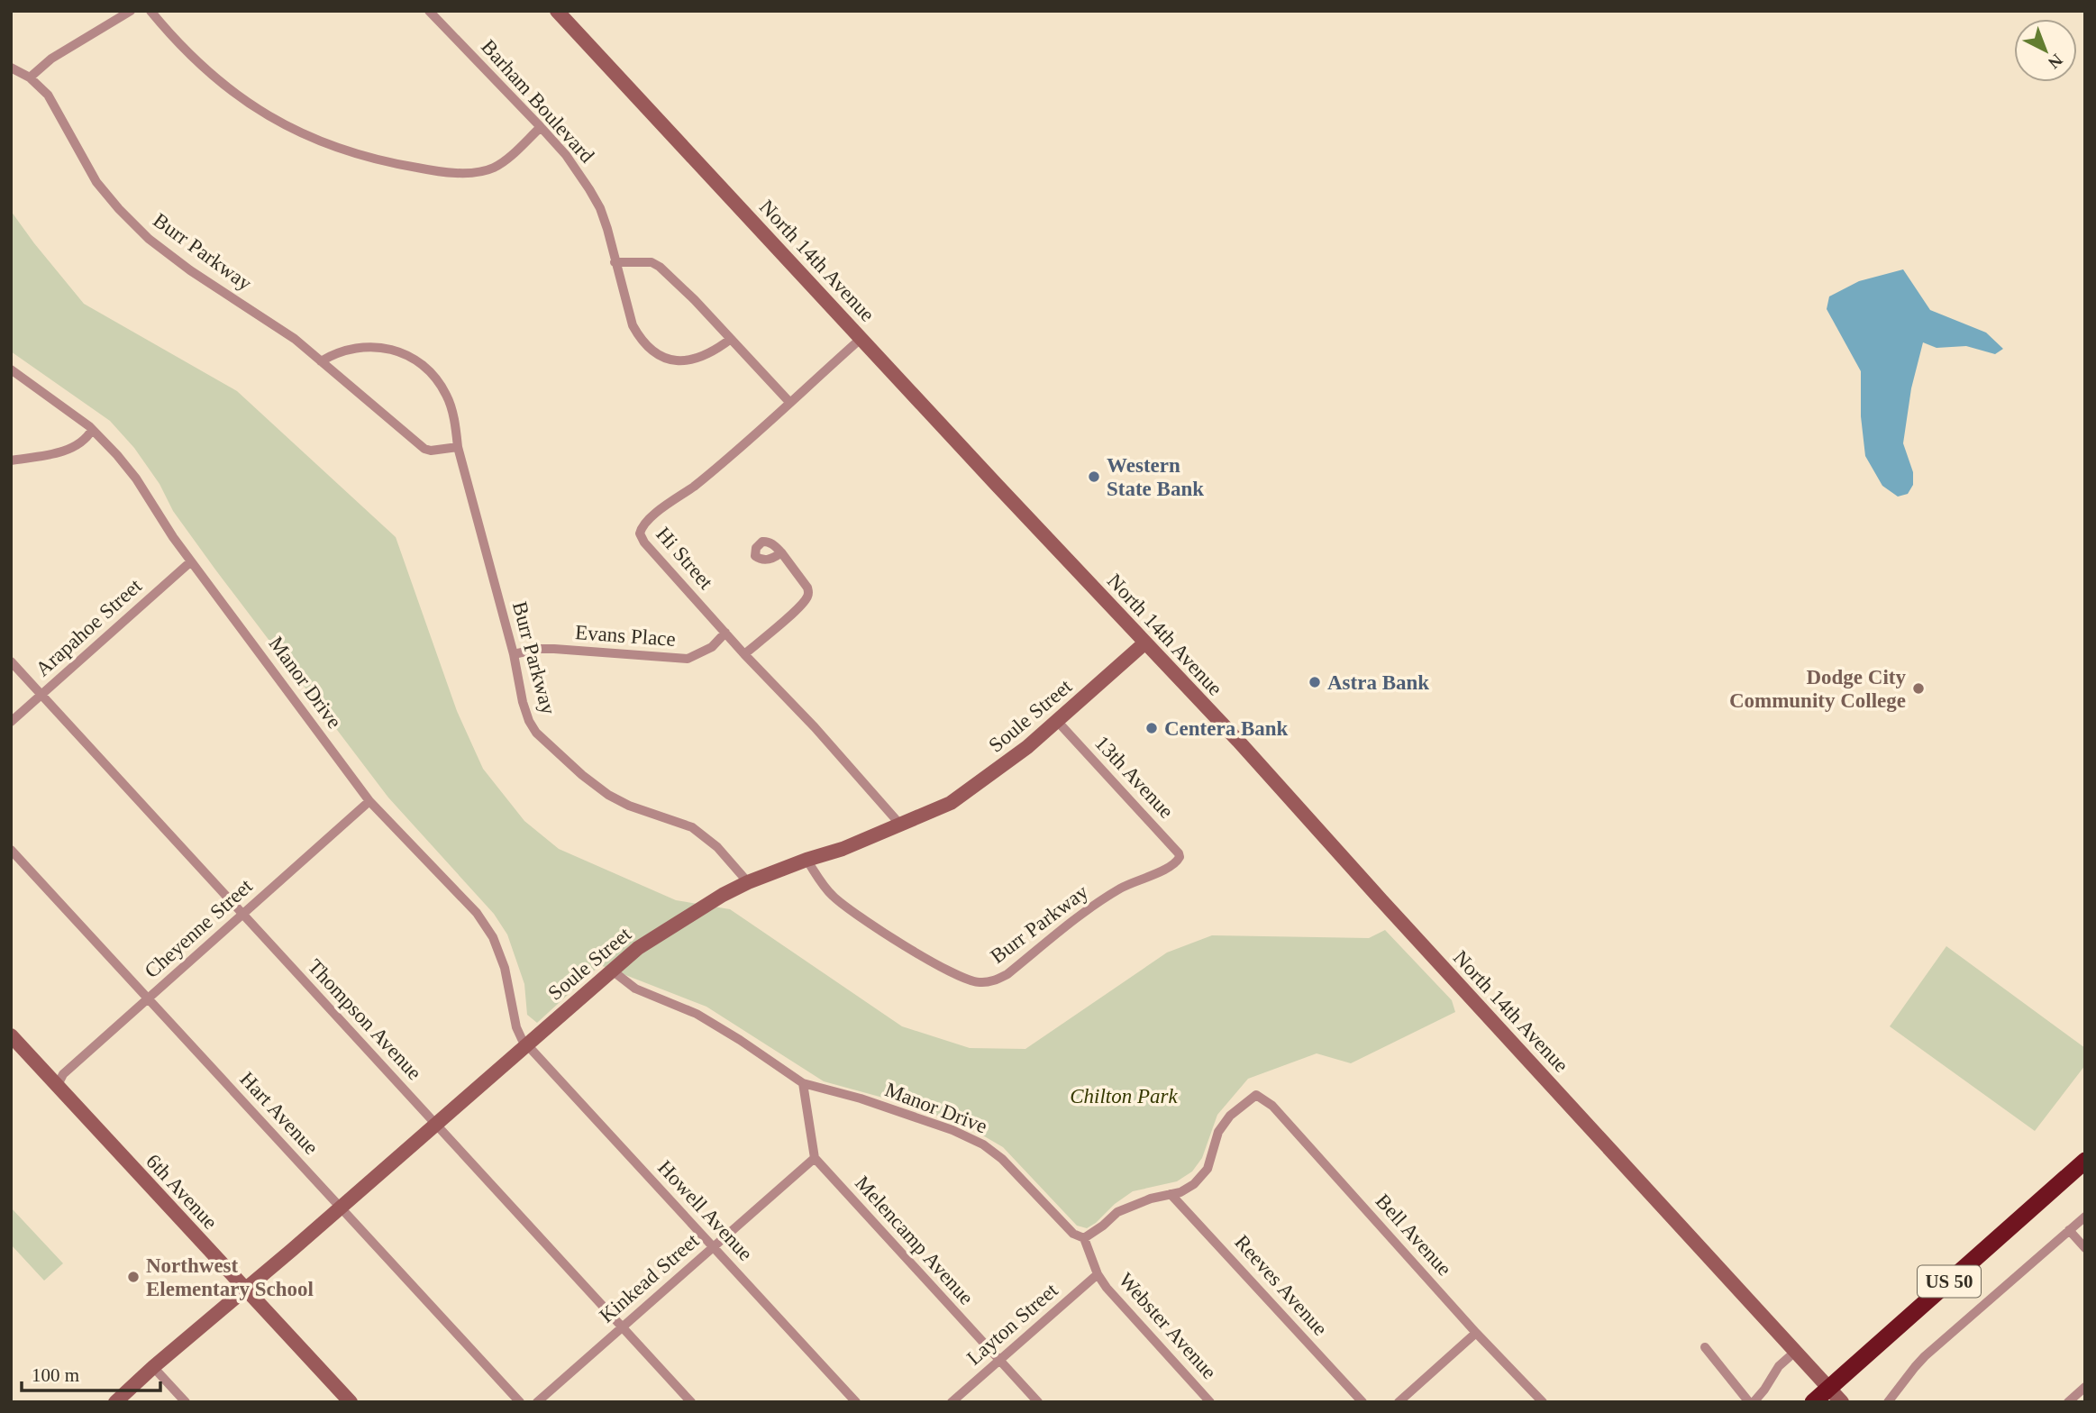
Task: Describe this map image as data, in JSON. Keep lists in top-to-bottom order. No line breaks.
{"streets":{"highway":["US 50"],"main road":["North 14th Avenue","Soule Street","6th Avenue"],"street":["Barham Boulevard","Burr Parkway","Hi Street","Arapahoe Street","Evans Place","Manor Drive","13th Avenue","Cheyenne Street","Thompson Avenue","Hart Avenue","Howell Avenue","Bell Avenue","Melencamp Avenue","Kinkead Street","Reeves Avenue","Layton Street","Webster Avenue"]},"crossings":[["Burr Parkway","Evans Place"],["Burr Parkway","Soule Street"],["Burr Parkway","13th Avenue"],["North 14th Avenue","Hi Street"],["North 14th Avenue","Soule Street"],["North 14th Avenue","US 50"],["Hi Street","Evans Place"],["Hi Street","Soule Street"],["Arapahoe Street","Manor Drive"],["Arapahoe Street","Thompson Avenue"],["Manor Drive","Soule Street"],["Manor Drive","Cheyenne Street"],["Manor Drive","Howell Avenue"],["Manor Drive","Webster Avenue"],["Soule Street","13th Avenue"],["Soule Street","Thompson Avenue"],["Soule Street","Hart Avenue"],["Soule Street","6th Avenue"],["Soule Street","Howell Avenue"],["Cheyenne Street","Thompson Avenue"],["Cheyenne Street","Hart Avenue"],["Cheyenne Street","6th Avenue"],["Thompson Avenue","Kinkead Street"],["Howell Avenue","Kinkead Street"],["Bell Avenue","Reeves Avenue"],["Melencamp Avenue","Kinkead Street"],["Melencamp Avenue","Layton Street"],["Layton Street","Webster Avenue"]],"parks":["Chilton Park"],"places":["Western State Bank","Astra Bank","Dodge City Community College","Centera Bank","Northwest Elementary School"],"scale_bar":"100 m","north":"bottom right"}
